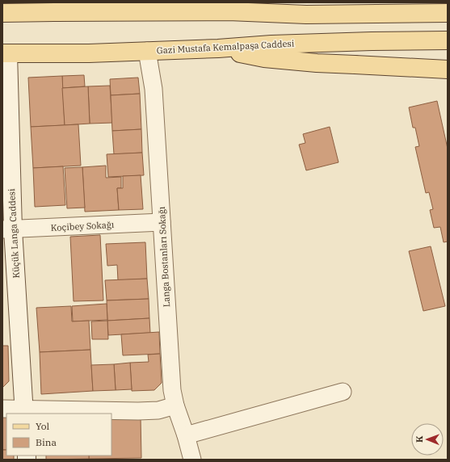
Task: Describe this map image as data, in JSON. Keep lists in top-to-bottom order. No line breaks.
{"streets":{"main road":["Gazi Mustafa Kemalpaşa Caddesi"],"street":["Koçibey Sokağı","Küçük Langa Caddesi","Langa Bostanları Sokağı"]},"crossings":[["Gazi Mustafa Kemalpaşa Caddesi","Küçük Langa Caddesi"],["Gazi Mustafa Kemalpaşa Caddesi","Langa Bostanları Sokağı"],["Koçibey Sokağı","Küçük Langa Caddesi"],["Koçibey Sokağı","Langa Bostanları Sokağı"]],"legend":["Yol","Bina"],"north":"left"}
